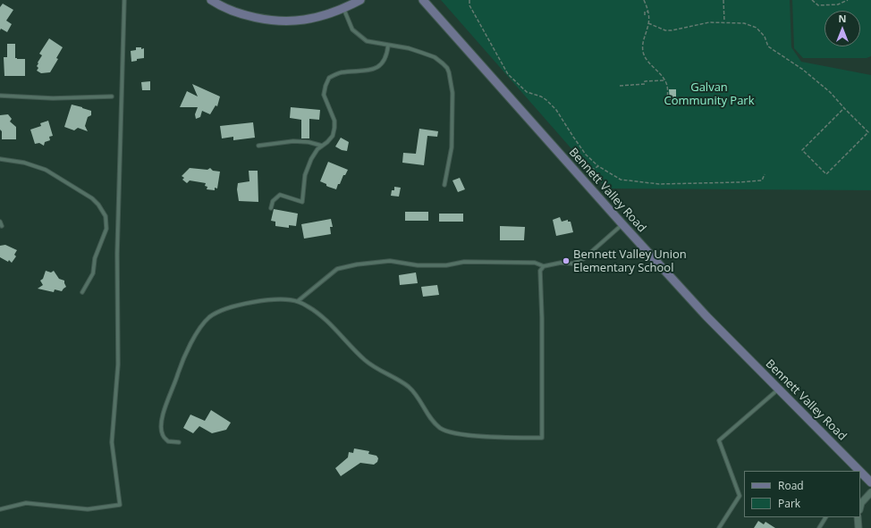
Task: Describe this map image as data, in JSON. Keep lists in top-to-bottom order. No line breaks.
{"streets":{"street":["Bennett Valley Road"]},"parks":["Galvan Community Park"],"places":["Bennett Valley Union Elementary School"],"legend":["Road","Park"],"north":"top"}
